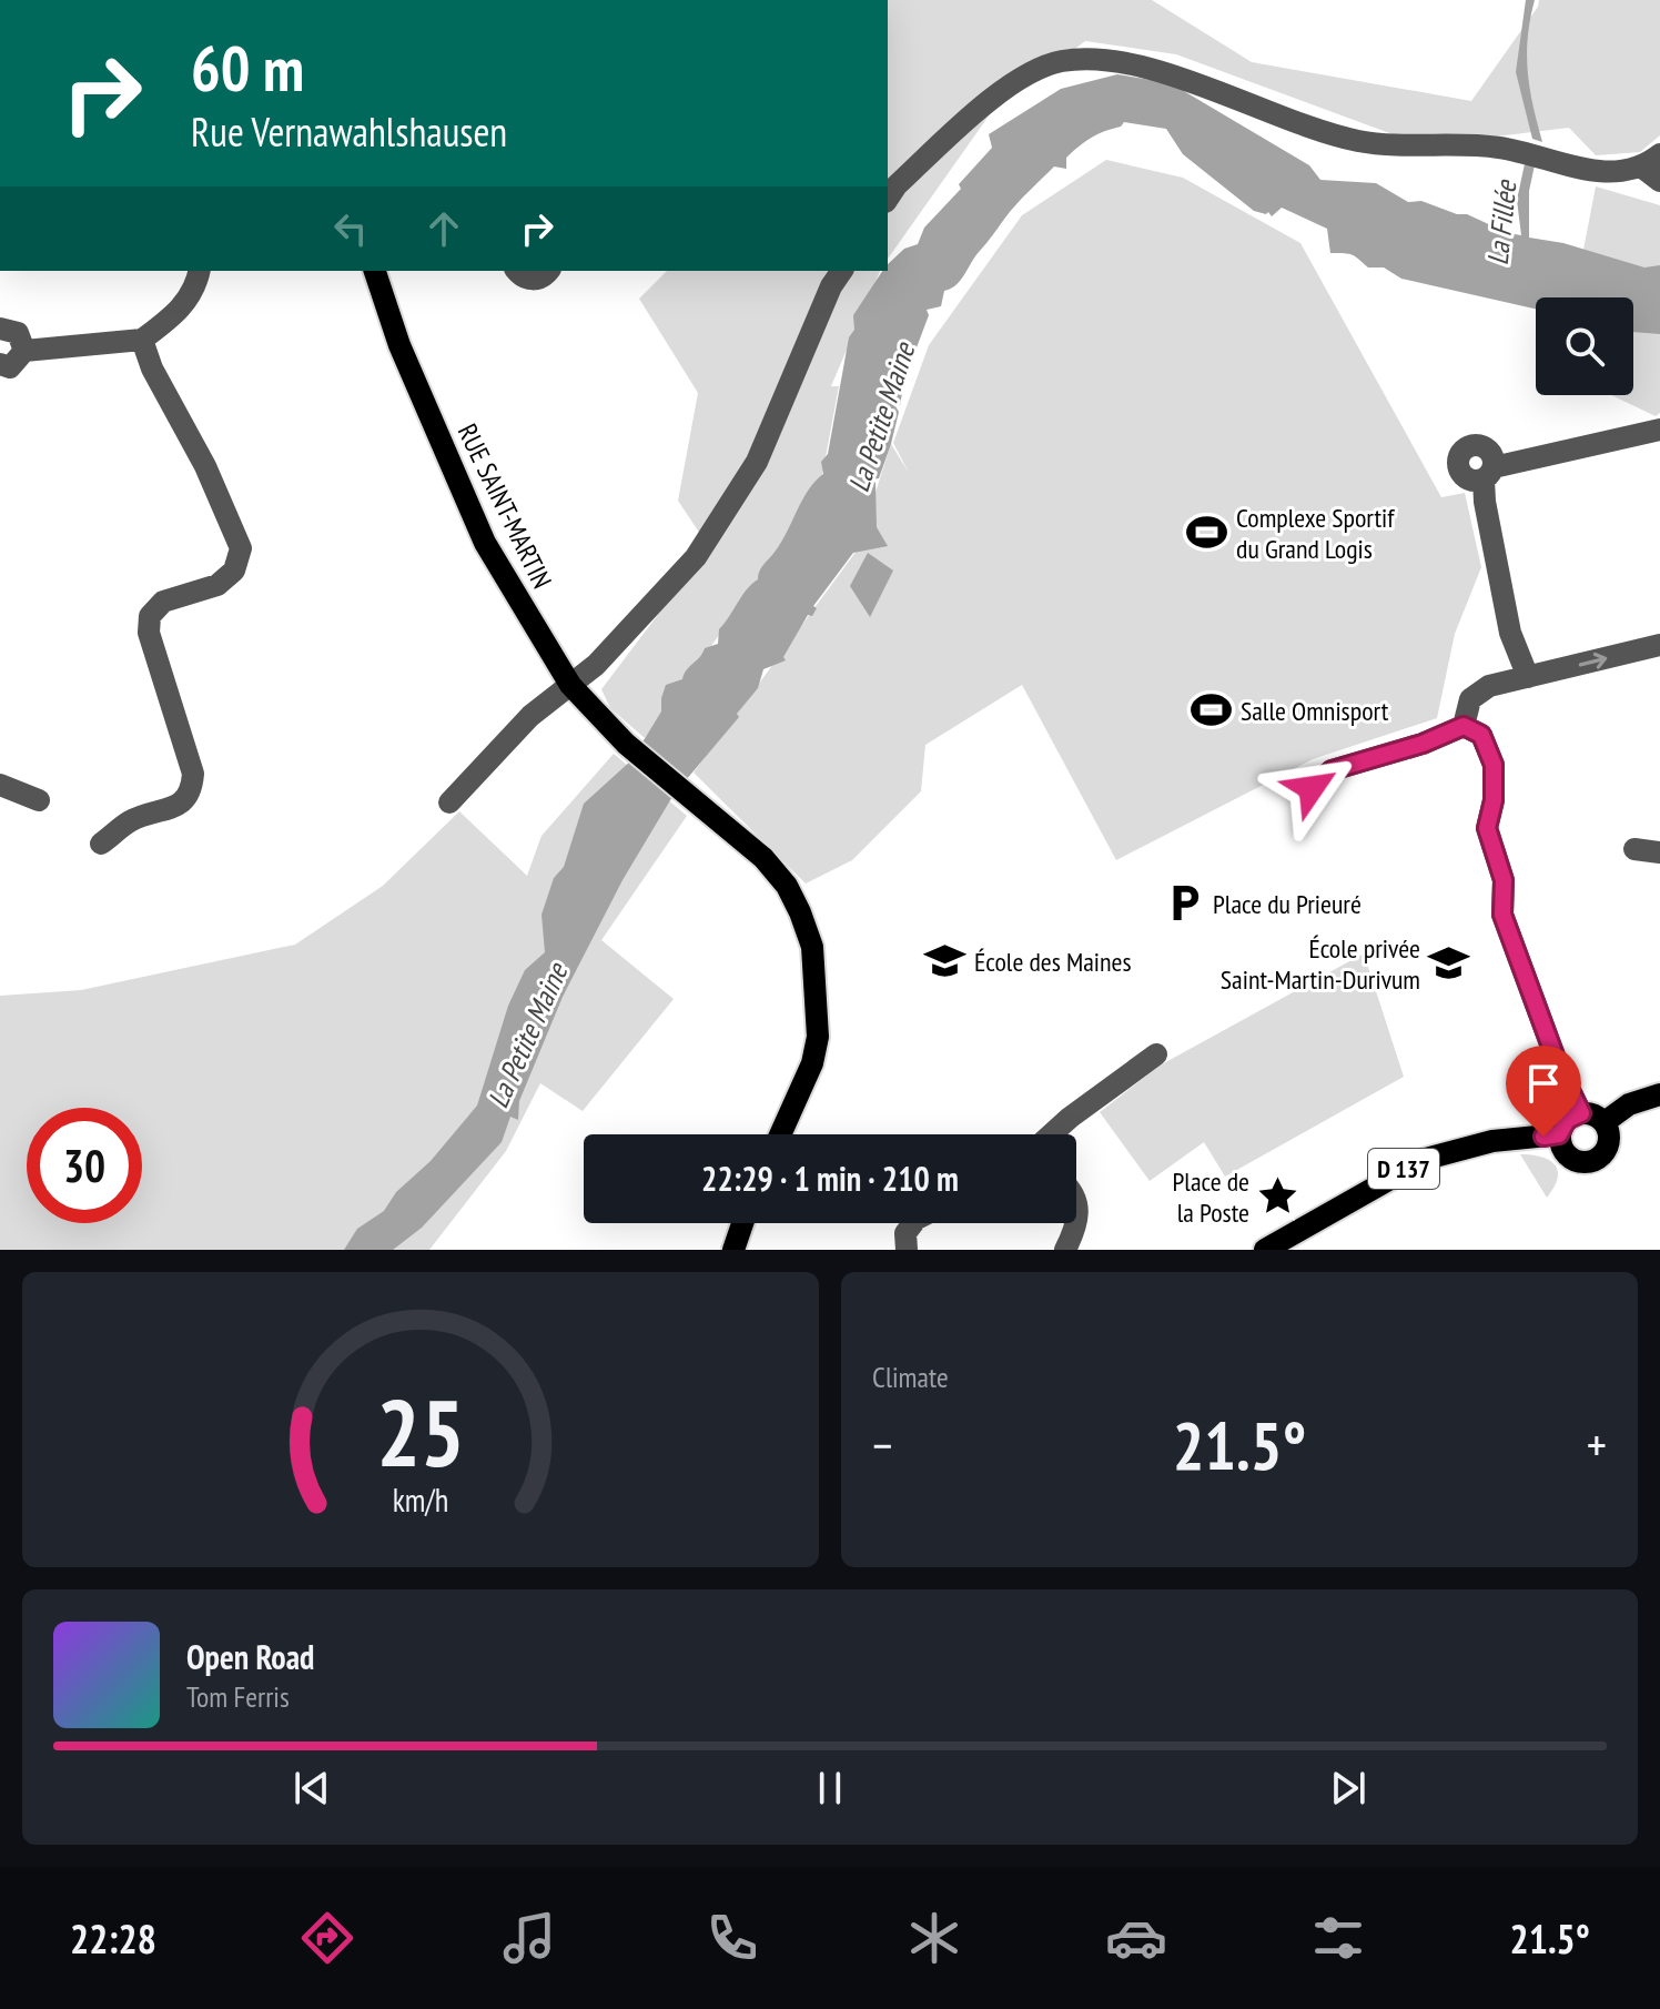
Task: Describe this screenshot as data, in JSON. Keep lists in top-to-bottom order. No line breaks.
{"streets":{"main road":["RUE SAINT-MARTIN","D 137"]},"water":["La Fillée","La Petite Maine"],"places":{"sports":["Complexe Sportif du Grand Logis","Salle Omnisport"],"parking":["Place du Prieuré"],"school or university":["École des Maines","École privée Saint-Martin-Durivum"],"place":["Place de la Poste"]},"page":{"turn":["60 m","Rue Vernawahlshausen"],"limit":"30","trip":"22:29 · 1 min · 210 m","tile":"Climate","heat":["−","21.5°","+"],"song":["Open Road","Tom Ferris"],"tabs":["22:28","21.5°"],"gauge":["25","km/h"]}}
